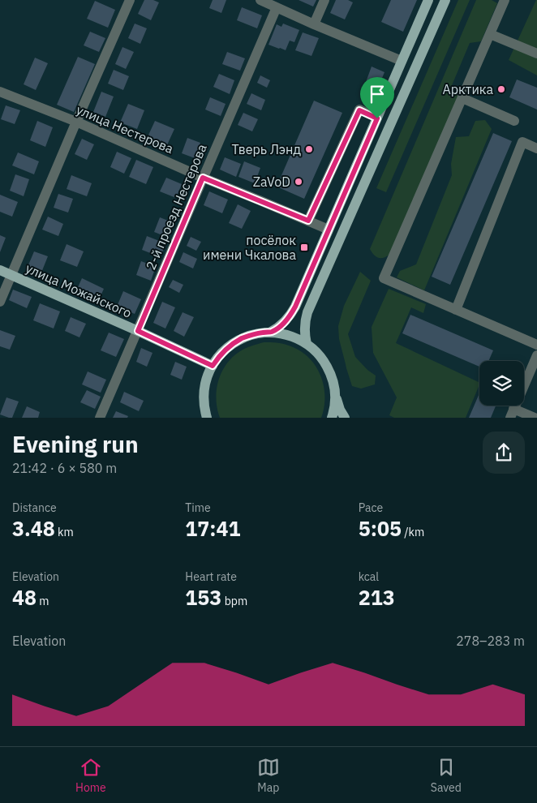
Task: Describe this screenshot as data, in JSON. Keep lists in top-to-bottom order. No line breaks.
{"streets":{"main road":["улица Можайского"],"street":["улица Нестерова","2-й проезд Нестерова"]},"crossings":[["улица Нестерова","2-й проезд Нестерова"],["2-й проезд Нестерова","улица Можайского"]],"places":{"other":["Арктика","Тверь Лэнд","ZaVoD"],"transit":["посёлок имени Чкалова"]},"page":{"heading":["Evening run","21:42 · 6 × 580 m"],"stats":[["Distance","3.48 km"],["Time","17:41"],["Pace","5:05 /km"],["Elevation","48 m"],["Heart rate","153 bpm"],["kcal","213"]],"chart":["Elevation","278–283 m"],"tabs":["Home","Map","Saved"]}}
